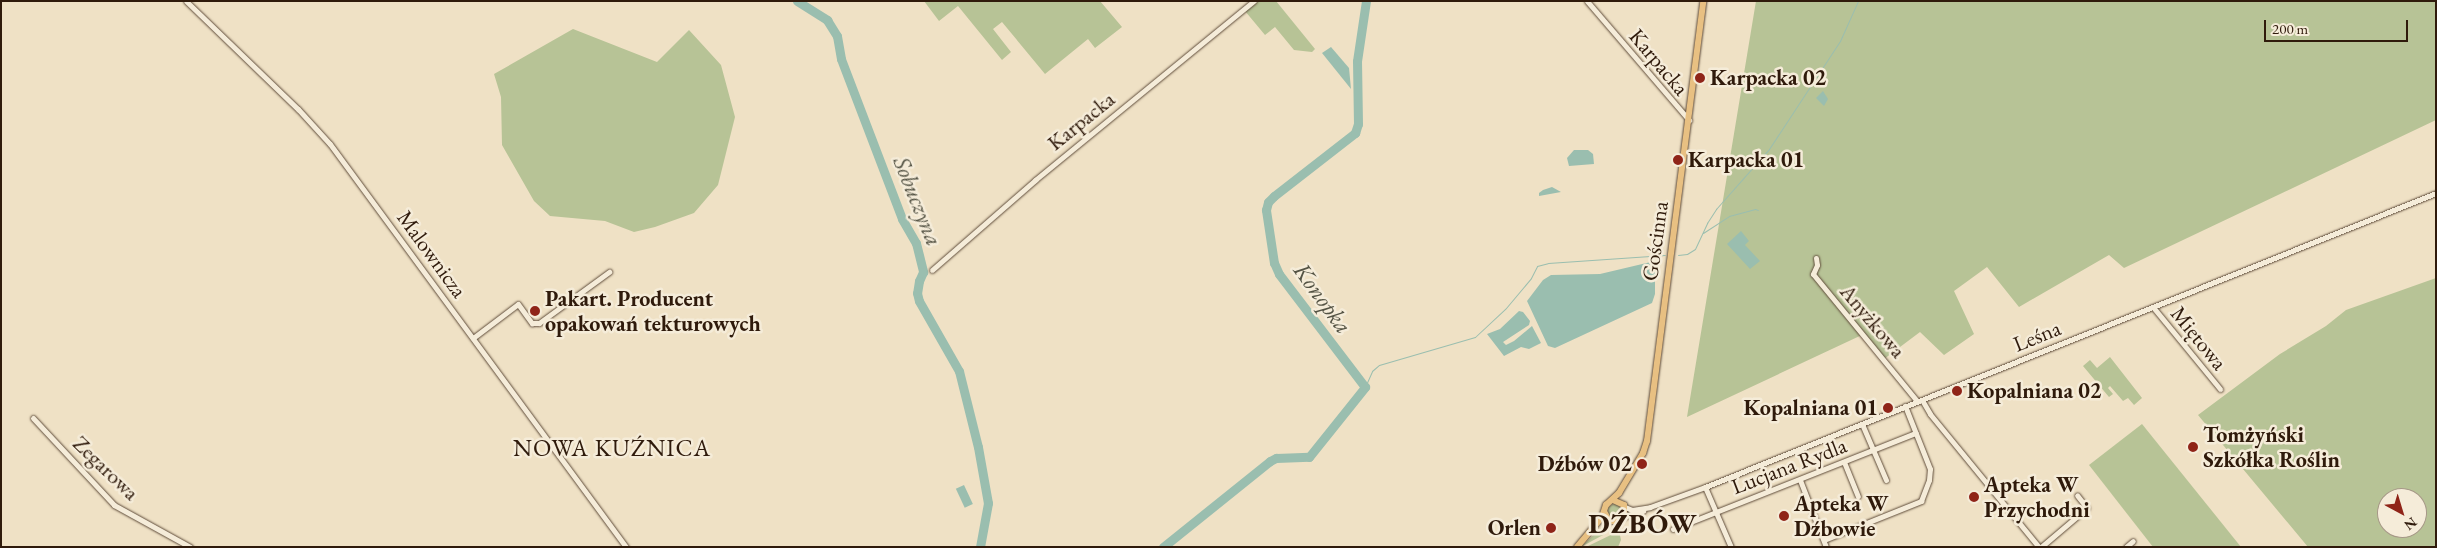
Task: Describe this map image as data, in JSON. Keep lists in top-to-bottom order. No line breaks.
{"streets":{"main road":["Gościnna"],"street":["Karpacka","Malownicza","Anyżkowa","Leśna","Miętowa","Lucjana Rydla","Zegarowa"]},"crossings":[["Karpacka","Gościnna"],["Gościnna","Leśna"],["Anyżkowa","Leśna"],["Leśna","Miętowa"]],"districts":["NOWA KUŹNICA","DŹBÓW"],"water":["Sobuczyna","Konopka"],"places":["Karpacka 02","Karpacka 01","Pakart. Producent opakowań tekturowych","Kopalniana 02","Kopalniana 01","Tomżyński Szkółka Roślin","Dźbów 02","Apteka W Przychodni","Apteka W Dźbowie","Orlen"],"scale_bar":"200 m","north":"bottom right"}
